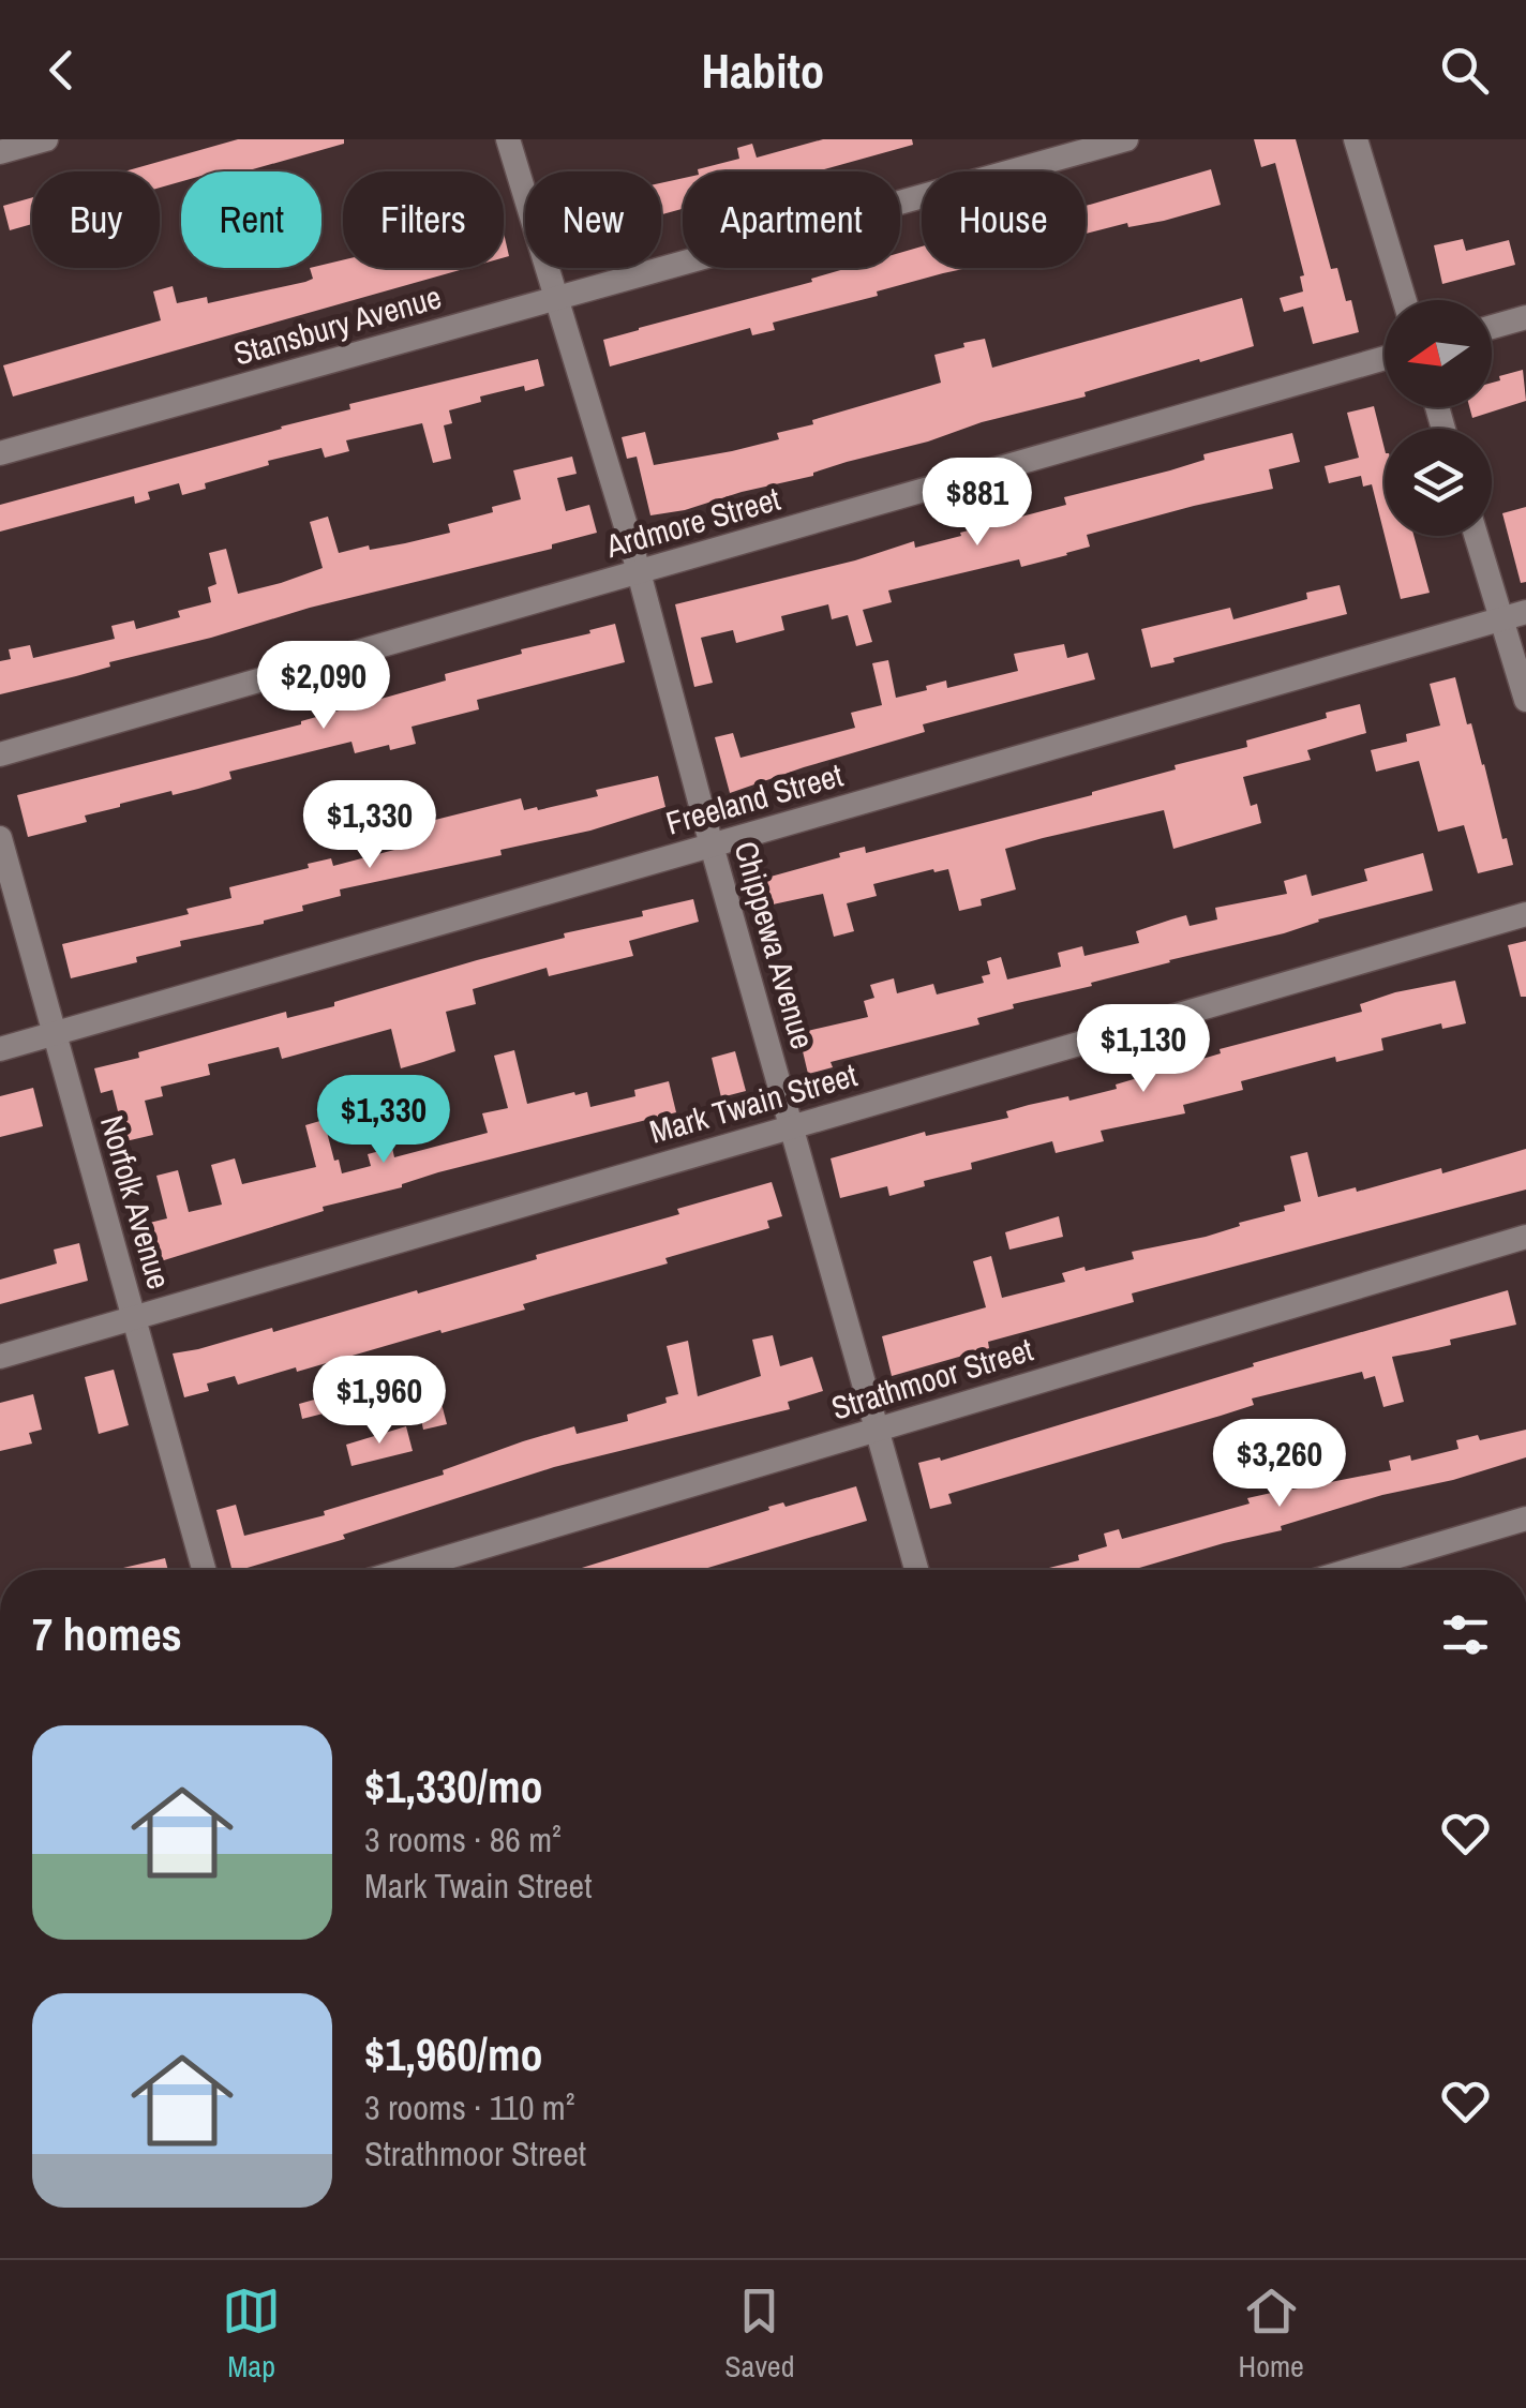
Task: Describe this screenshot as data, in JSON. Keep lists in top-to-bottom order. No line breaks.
{"streets":{"street":["Stansbury Avenue","Ardmore Street","Freeland Street","Chippewa Avenue","Mark Twain Street","Norfolk Avenue","Strathmoor Street"]},"crossings":[["Stansbury Avenue","Chippewa Avenue"],["Ardmore Street","Chippewa Avenue"],["Freeland Street","Chippewa Avenue"],["Freeland Street","Norfolk Avenue"],["Chippewa Avenue","Mark Twain Street"],["Chippewa Avenue","Strathmoor Street"],["Mark Twain Street","Norfolk Avenue"]],"north":"left","page":{"header":"Habito","chip":["Buy","Rent","Filters","New","Apartment","House"],"price":["$881","$2,090","$1,330","$1,130","$1,330","$1,960","$3,260"],"heading":"7 homes","list":[{"name":"$1,330/mo","note":"3 rooms · 86 m² · Mark Twain Street"},{"name":"$1,960/mo","note":"3 rooms · 110 m² · Strathmoor Street"}],"tabs":["Map","Saved","Home"]}}
